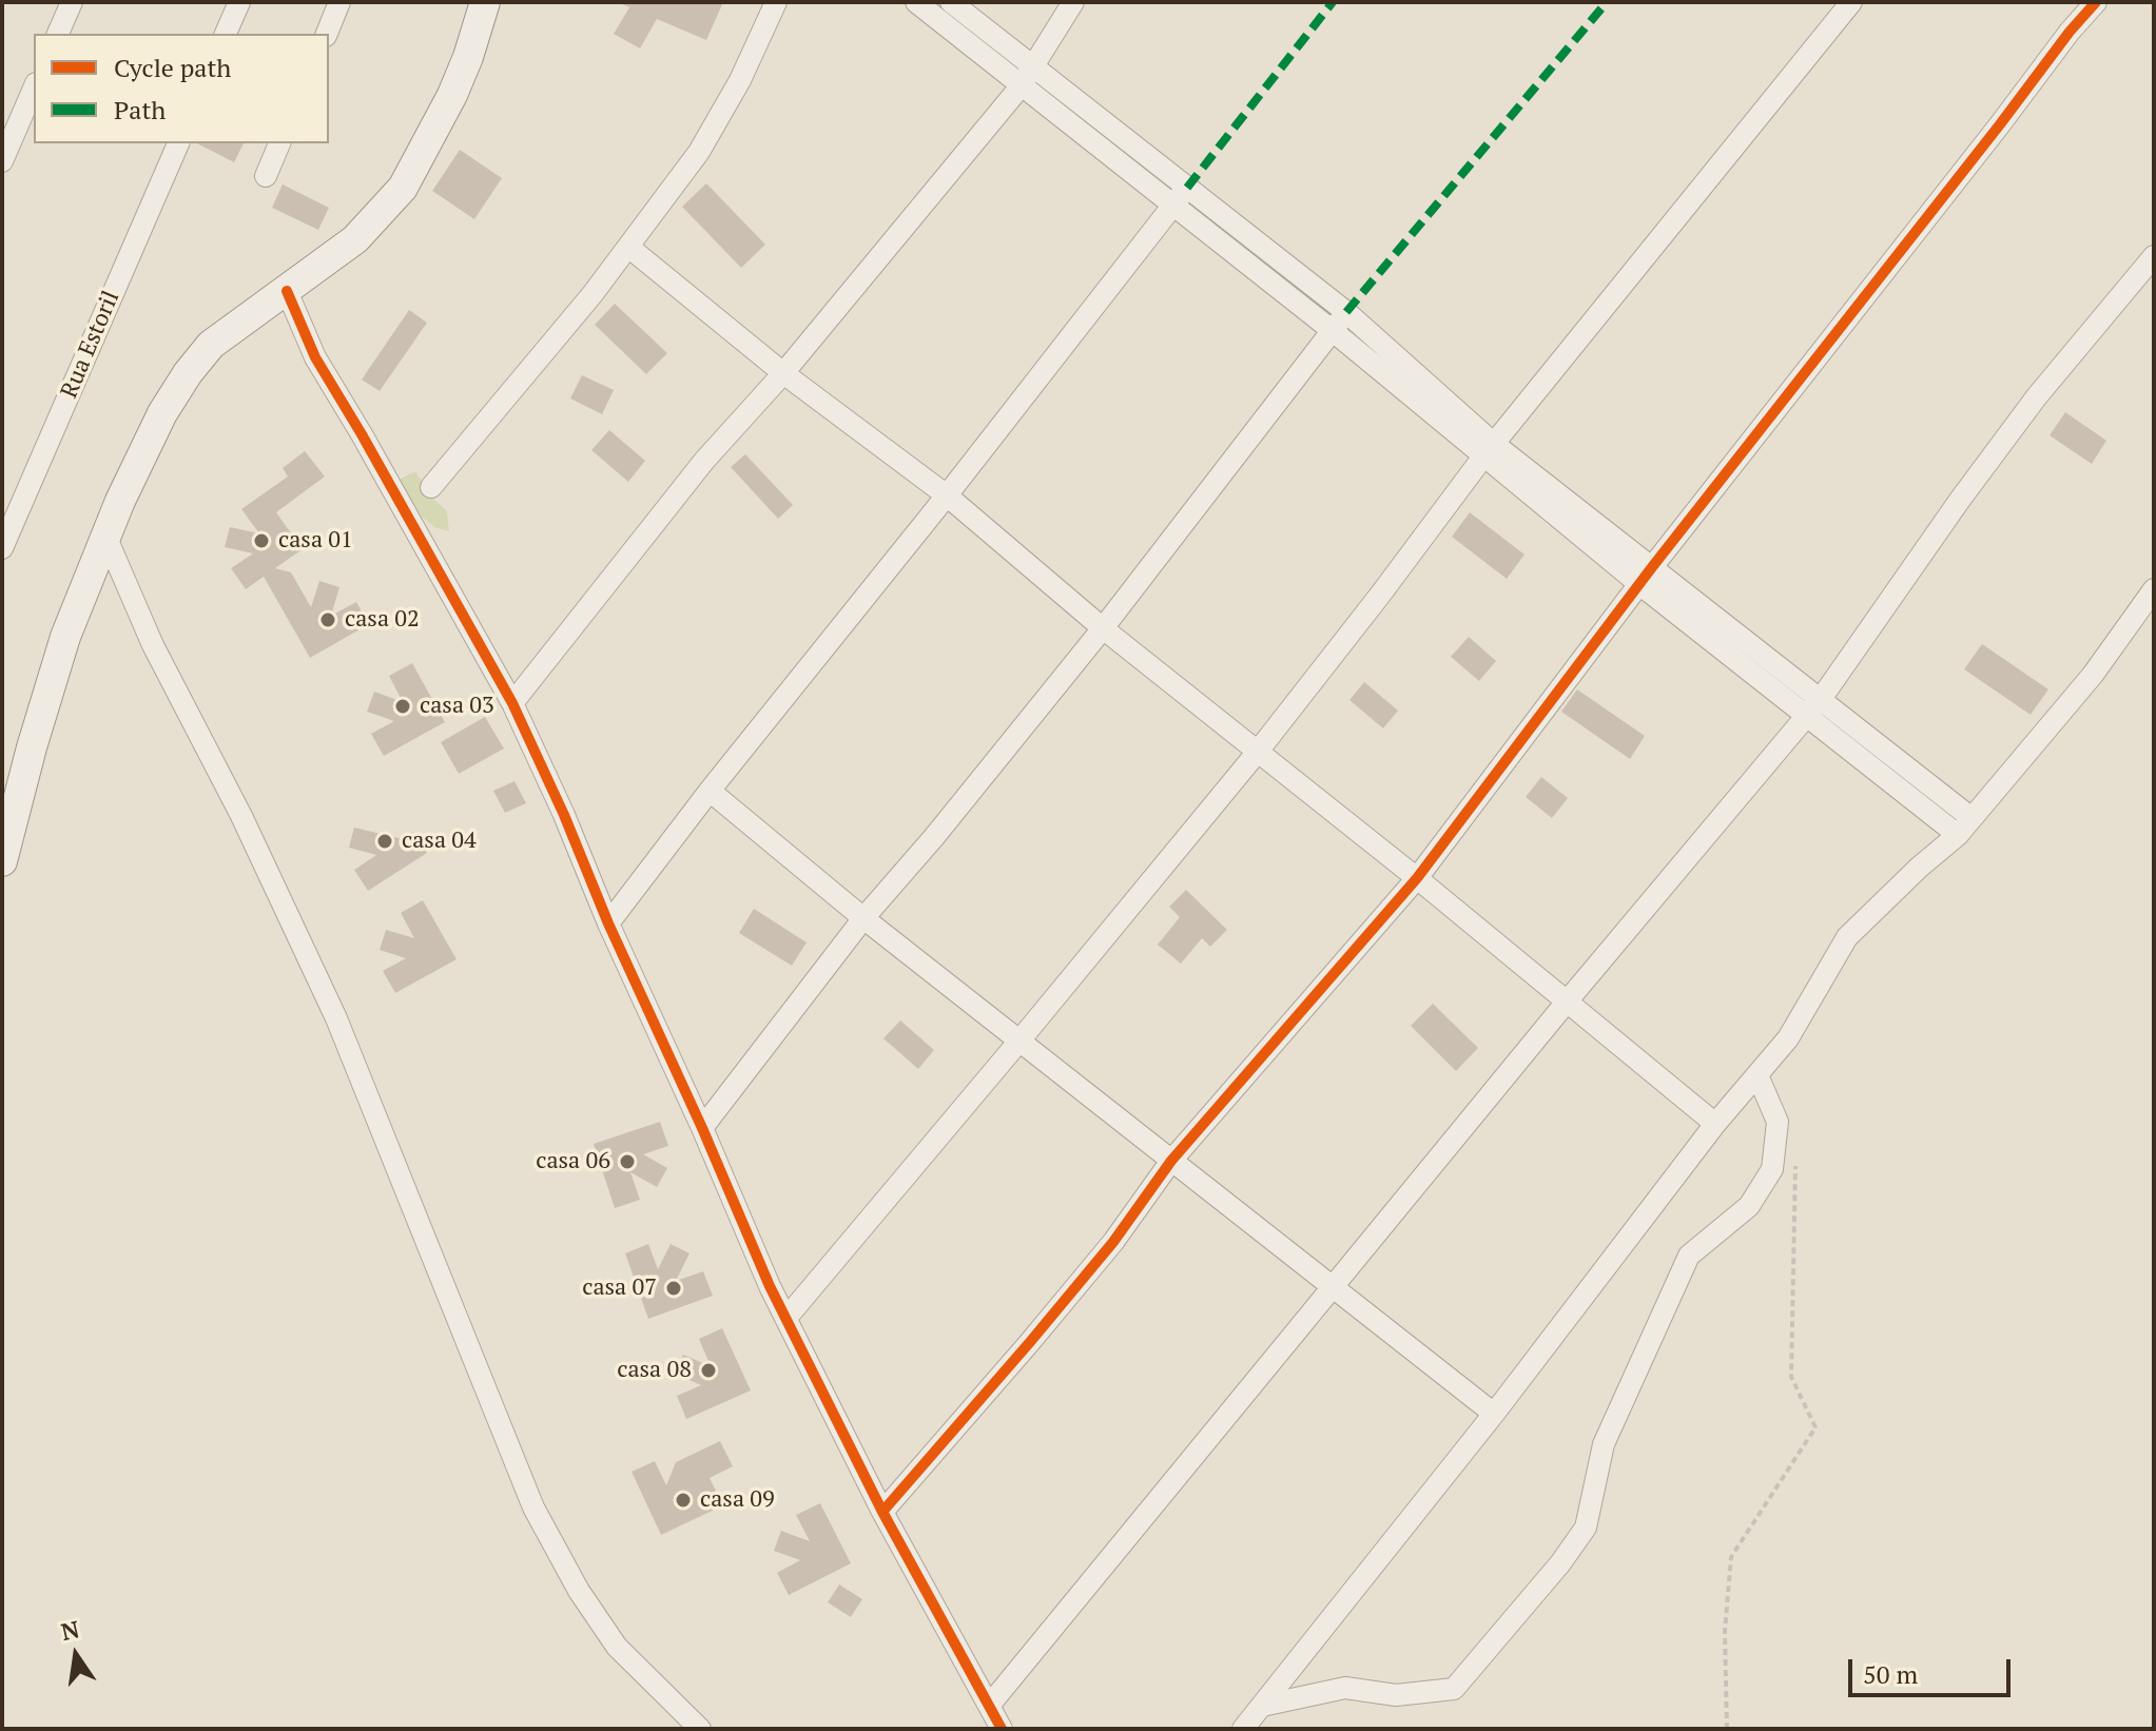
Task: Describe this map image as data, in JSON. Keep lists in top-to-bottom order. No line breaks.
{"streets":{"street":["Rua Estoril"]},"places":["casa 01","casa 02","casa 03","casa 04","casa 06","casa 07","casa 08","casa 09"],"legend":["Cycle path","Path"],"scale_bar":"50 m","north":"top"}
